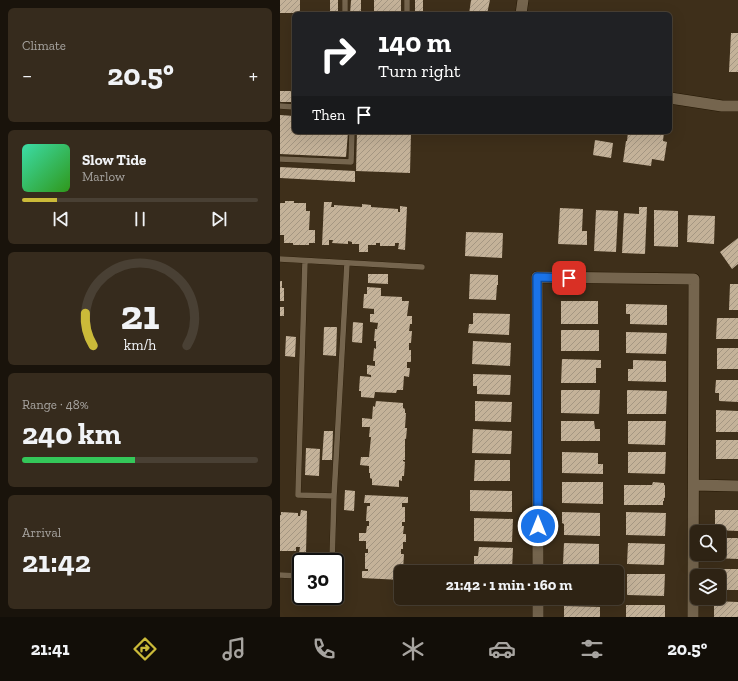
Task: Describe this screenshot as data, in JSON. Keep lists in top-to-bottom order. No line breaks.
{"page":{"tile":["Climate",["Range · 48%","240 km"],["Arrival","21:42"]],"turn":["140 m","Turn right"],"heat":["−","20.5°","+"],"then":"Then","song":["Slow Tide","Marlow"],"limit":"30","trip":"21:42 · 1 min · 160 m","tabs":["21:41","20.5°"],"gauge":["21","km/h"]}}
